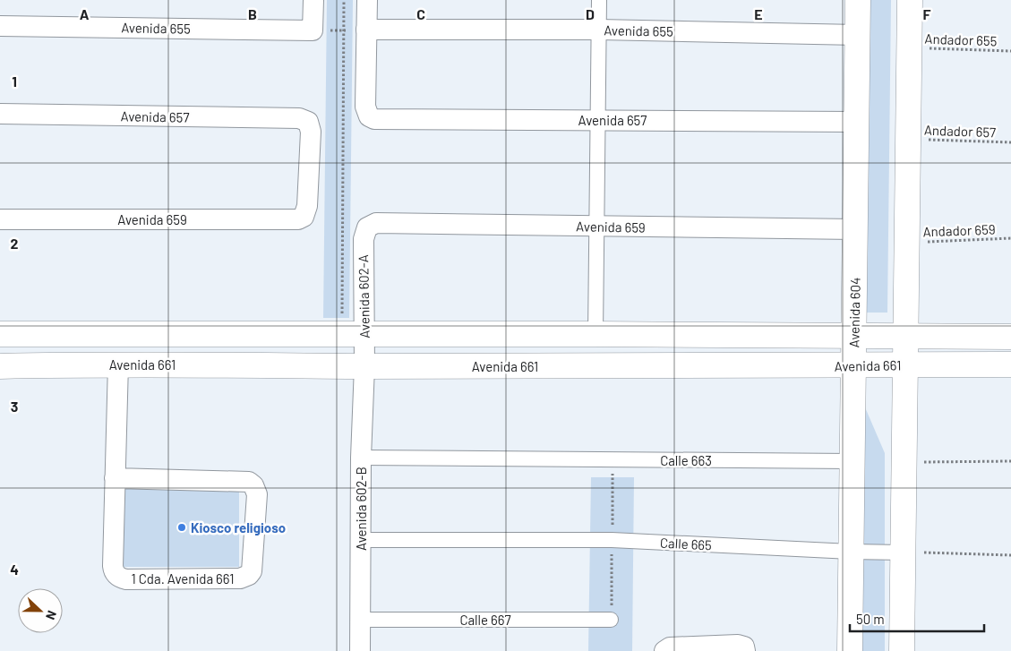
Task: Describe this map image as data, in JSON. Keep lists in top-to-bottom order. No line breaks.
{"streets":{"street":["Avenida 655","Avenida 657","Avenida 659","Avenida 602-A","Avenida 604","Avenida 661","Calle 663","Avenida 602-B","Calle 665","1 Cda. Avenida 661","Calle 667"],"path":["Andador 655","Andador 657","Andador 659"]},"crossings":[["Avenida 655","Avenida 657"],["Avenida 655","Avenida 604"],["Avenida 657","Avenida 659"],["Avenida 657","Avenida 604"],["Avenida 659","Avenida 602-A"],["Avenida 659","Avenida 604"],["Avenida 602-A","Avenida 661"],["Avenida 602-A","Avenida 602-B"],["Avenida 604","Avenida 661"],["Avenida 604","Calle 663"],["Avenida 604","Calle 665"],["Avenida 661","Avenida 602-B"],["Calle 663","Avenida 602-B"],["Avenida 602-B","Calle 665"],["Avenida 602-B","Calle 667"]],"places":["Kiosco religioso"],"scale_bar":"50 m","north":"right","grid":{"columns":["A","B","C","D","E","F"],"rows":["1","2","3","4"]}}
